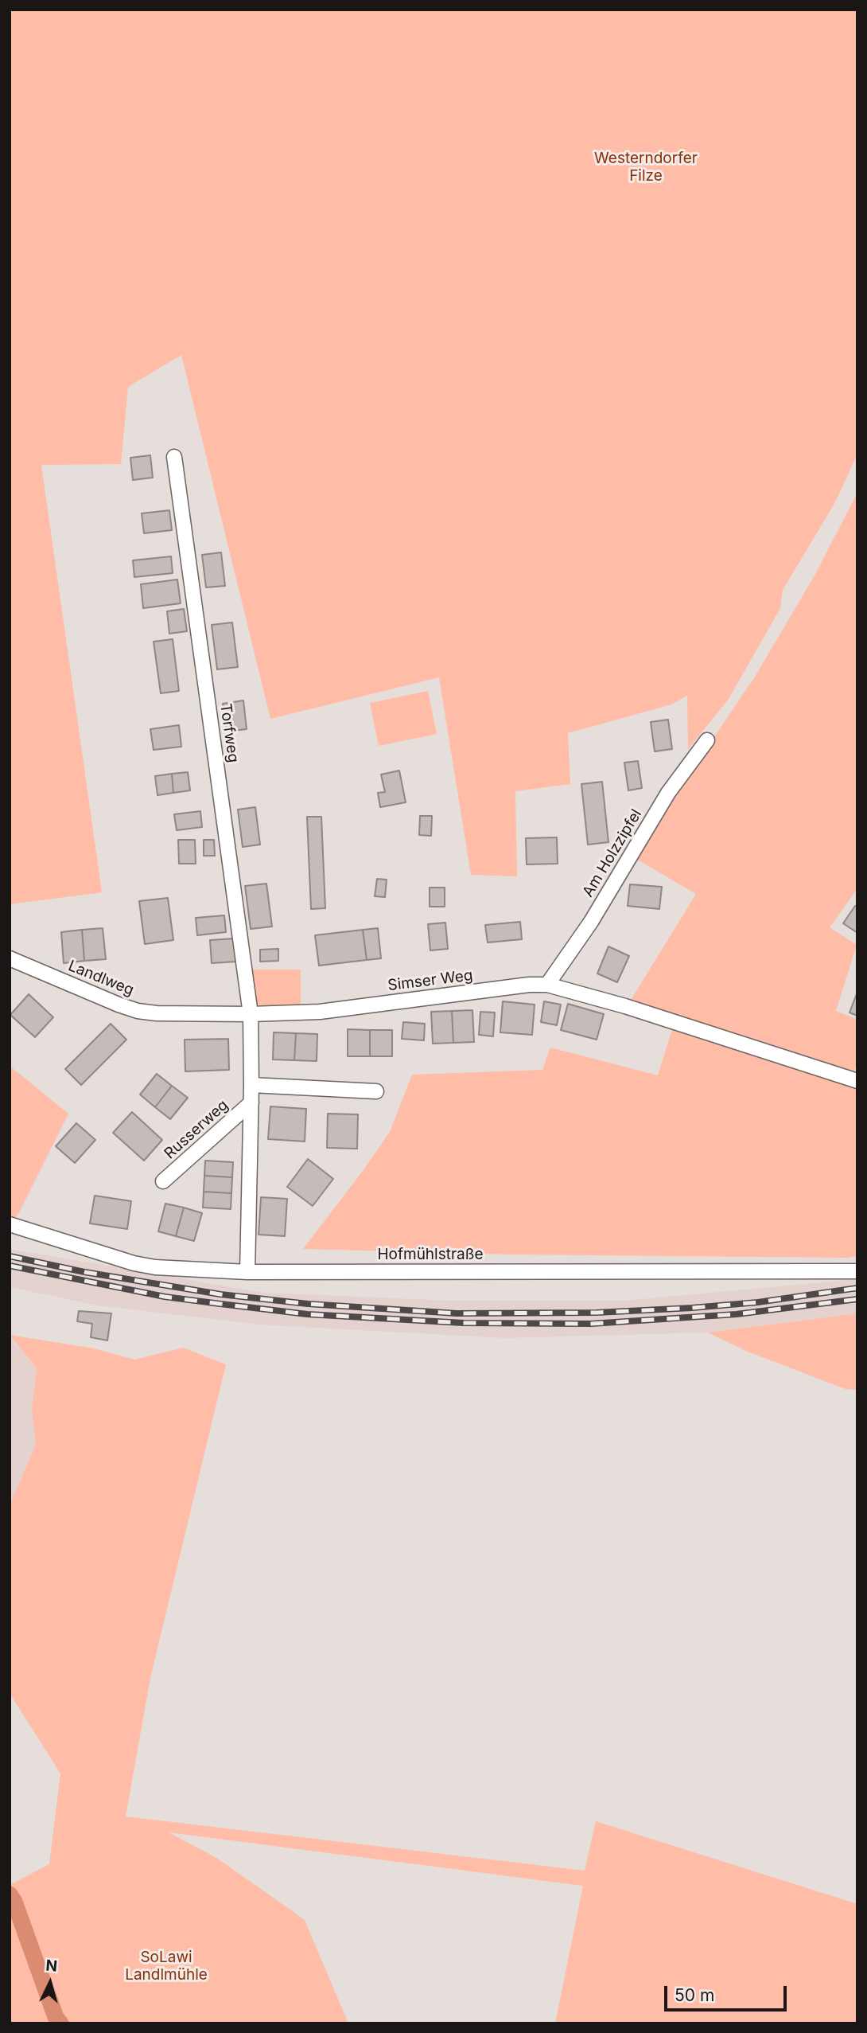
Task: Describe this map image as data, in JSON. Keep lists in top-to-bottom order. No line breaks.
{"streets":{"street":["Torfweg","Am Holzzipfel","Landlweg","Simser Weg","Russerweg","Hofmühlstraße"]},"crossings":[["Torfweg","Landlweg"],["Torfweg","Simser Weg"],["Am Holzzipfel","Simser Weg"],["Landlweg","Simser Weg"]],"parks":["Westerndorfer Filze","SoLawi Landlmühle"],"scale_bar":"50 m","north":"top"}
